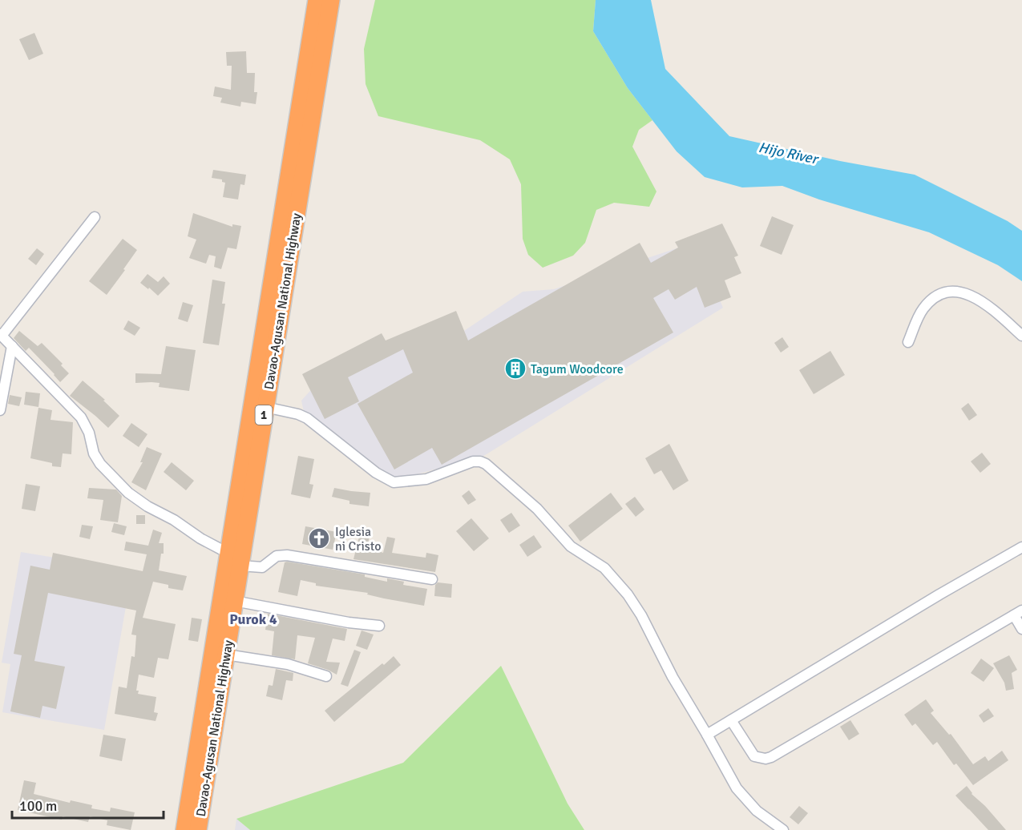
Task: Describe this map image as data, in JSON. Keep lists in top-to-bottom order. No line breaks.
{"streets":{"highway":["Davao-Agusan National Highway","1"]},"districts":["Purok 4"],"water":["Hijo River"],"places":{"building":["Tagum Woodcore"],"church":["Iglesia ni Cristo"]},"scale_bar":"100 m"}
